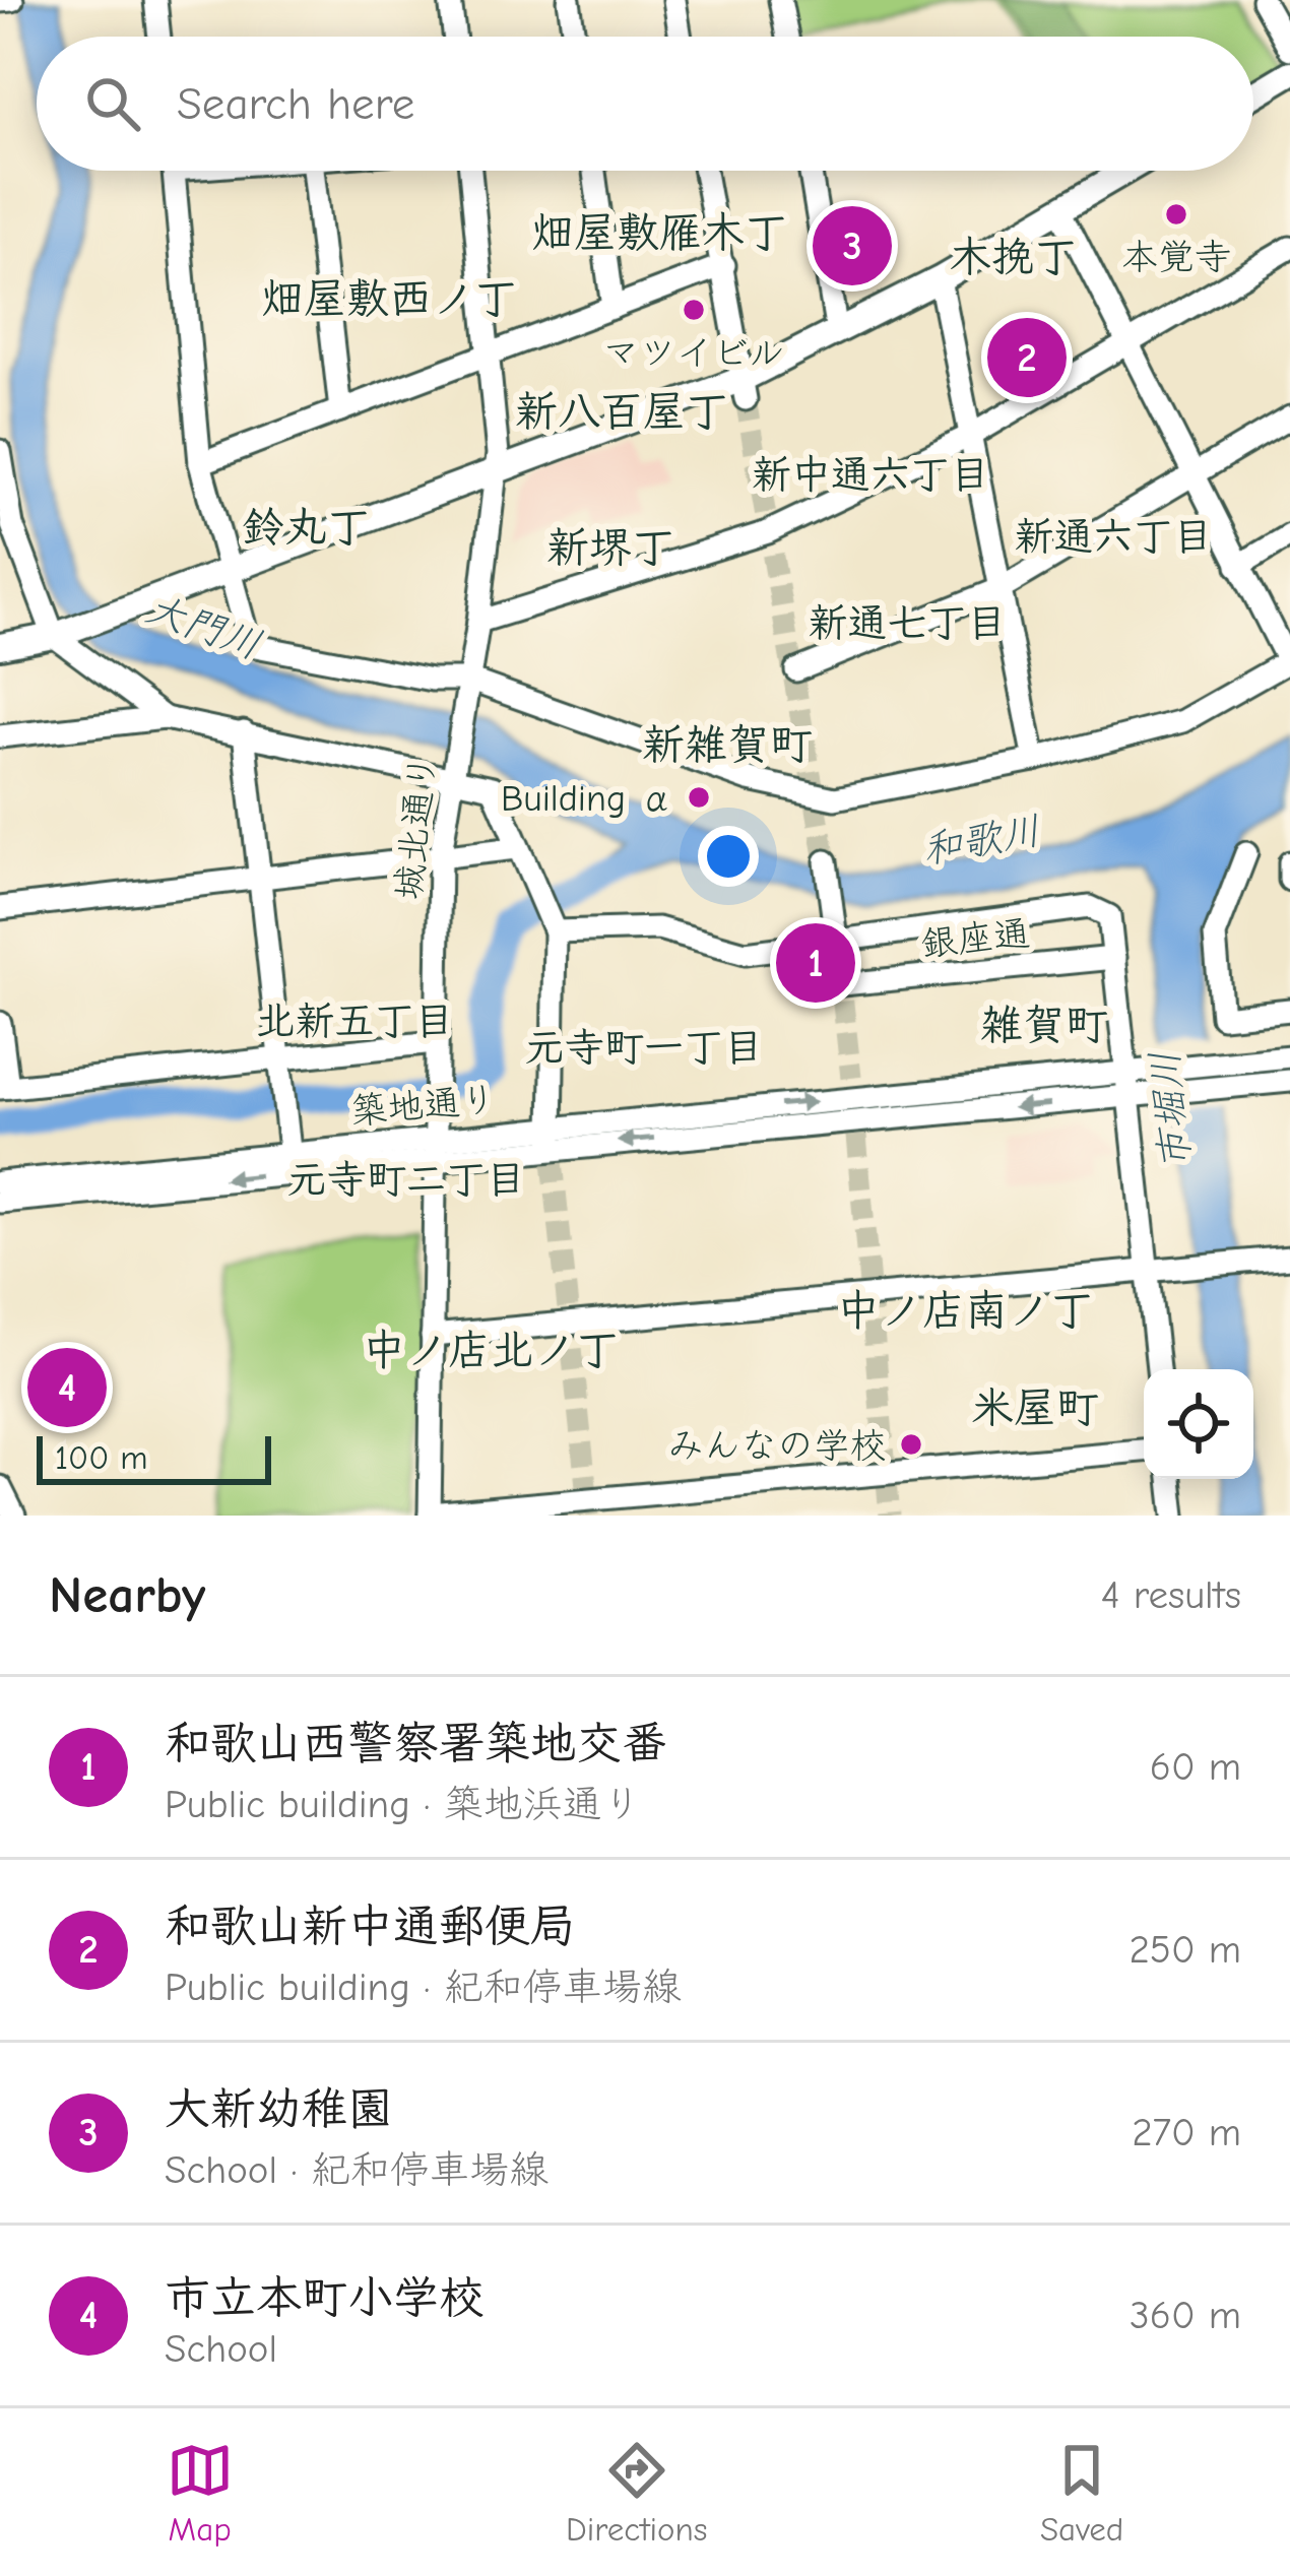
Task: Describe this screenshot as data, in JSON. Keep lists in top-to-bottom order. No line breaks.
{"streets":{"street":["城北通り","銀座通","築地通り"]},"crossings":[["城北通り","築地通り"]],"districts":["畑屋敷雁木丁","木挽丁","畑屋敷西ノ丁","新八百屋丁","新中通六丁目","鈴丸丁","新通六丁目","新堺丁","新通七丁目","新雑賀町","北新五丁目","雑賀町","元寺町一丁目","元寺町二丁目","中ノ店南ノ丁","中ノ店北ノ丁","米屋町"],"water":["大門川","和歌川","市堀川"],"places":["本覚寺","マツイビル","Building α","みんなの学校"],"scale_bar":"100 m","page":{"search":"Search here","pins":["3","2","1","4"],"scale":"100 m","heading":["Nearby","4 results"],"list":[{"mark":"1","name":"和歌山西警察署築地交番","note":"Public building · 築地浜通り","value":"60 m"},{"mark":"2","name":"和歌山新中通郵便局","note":"Public building · 紀和停車場線","value":"250 m"},{"mark":"3","name":"大新幼稚園","note":"School · 紀和停車場線","value":"270 m"},{"mark":"4","name":"市立本町小学校","note":"School","value":"360 m"}],"nav":["Map","Directions","Saved"]}}
